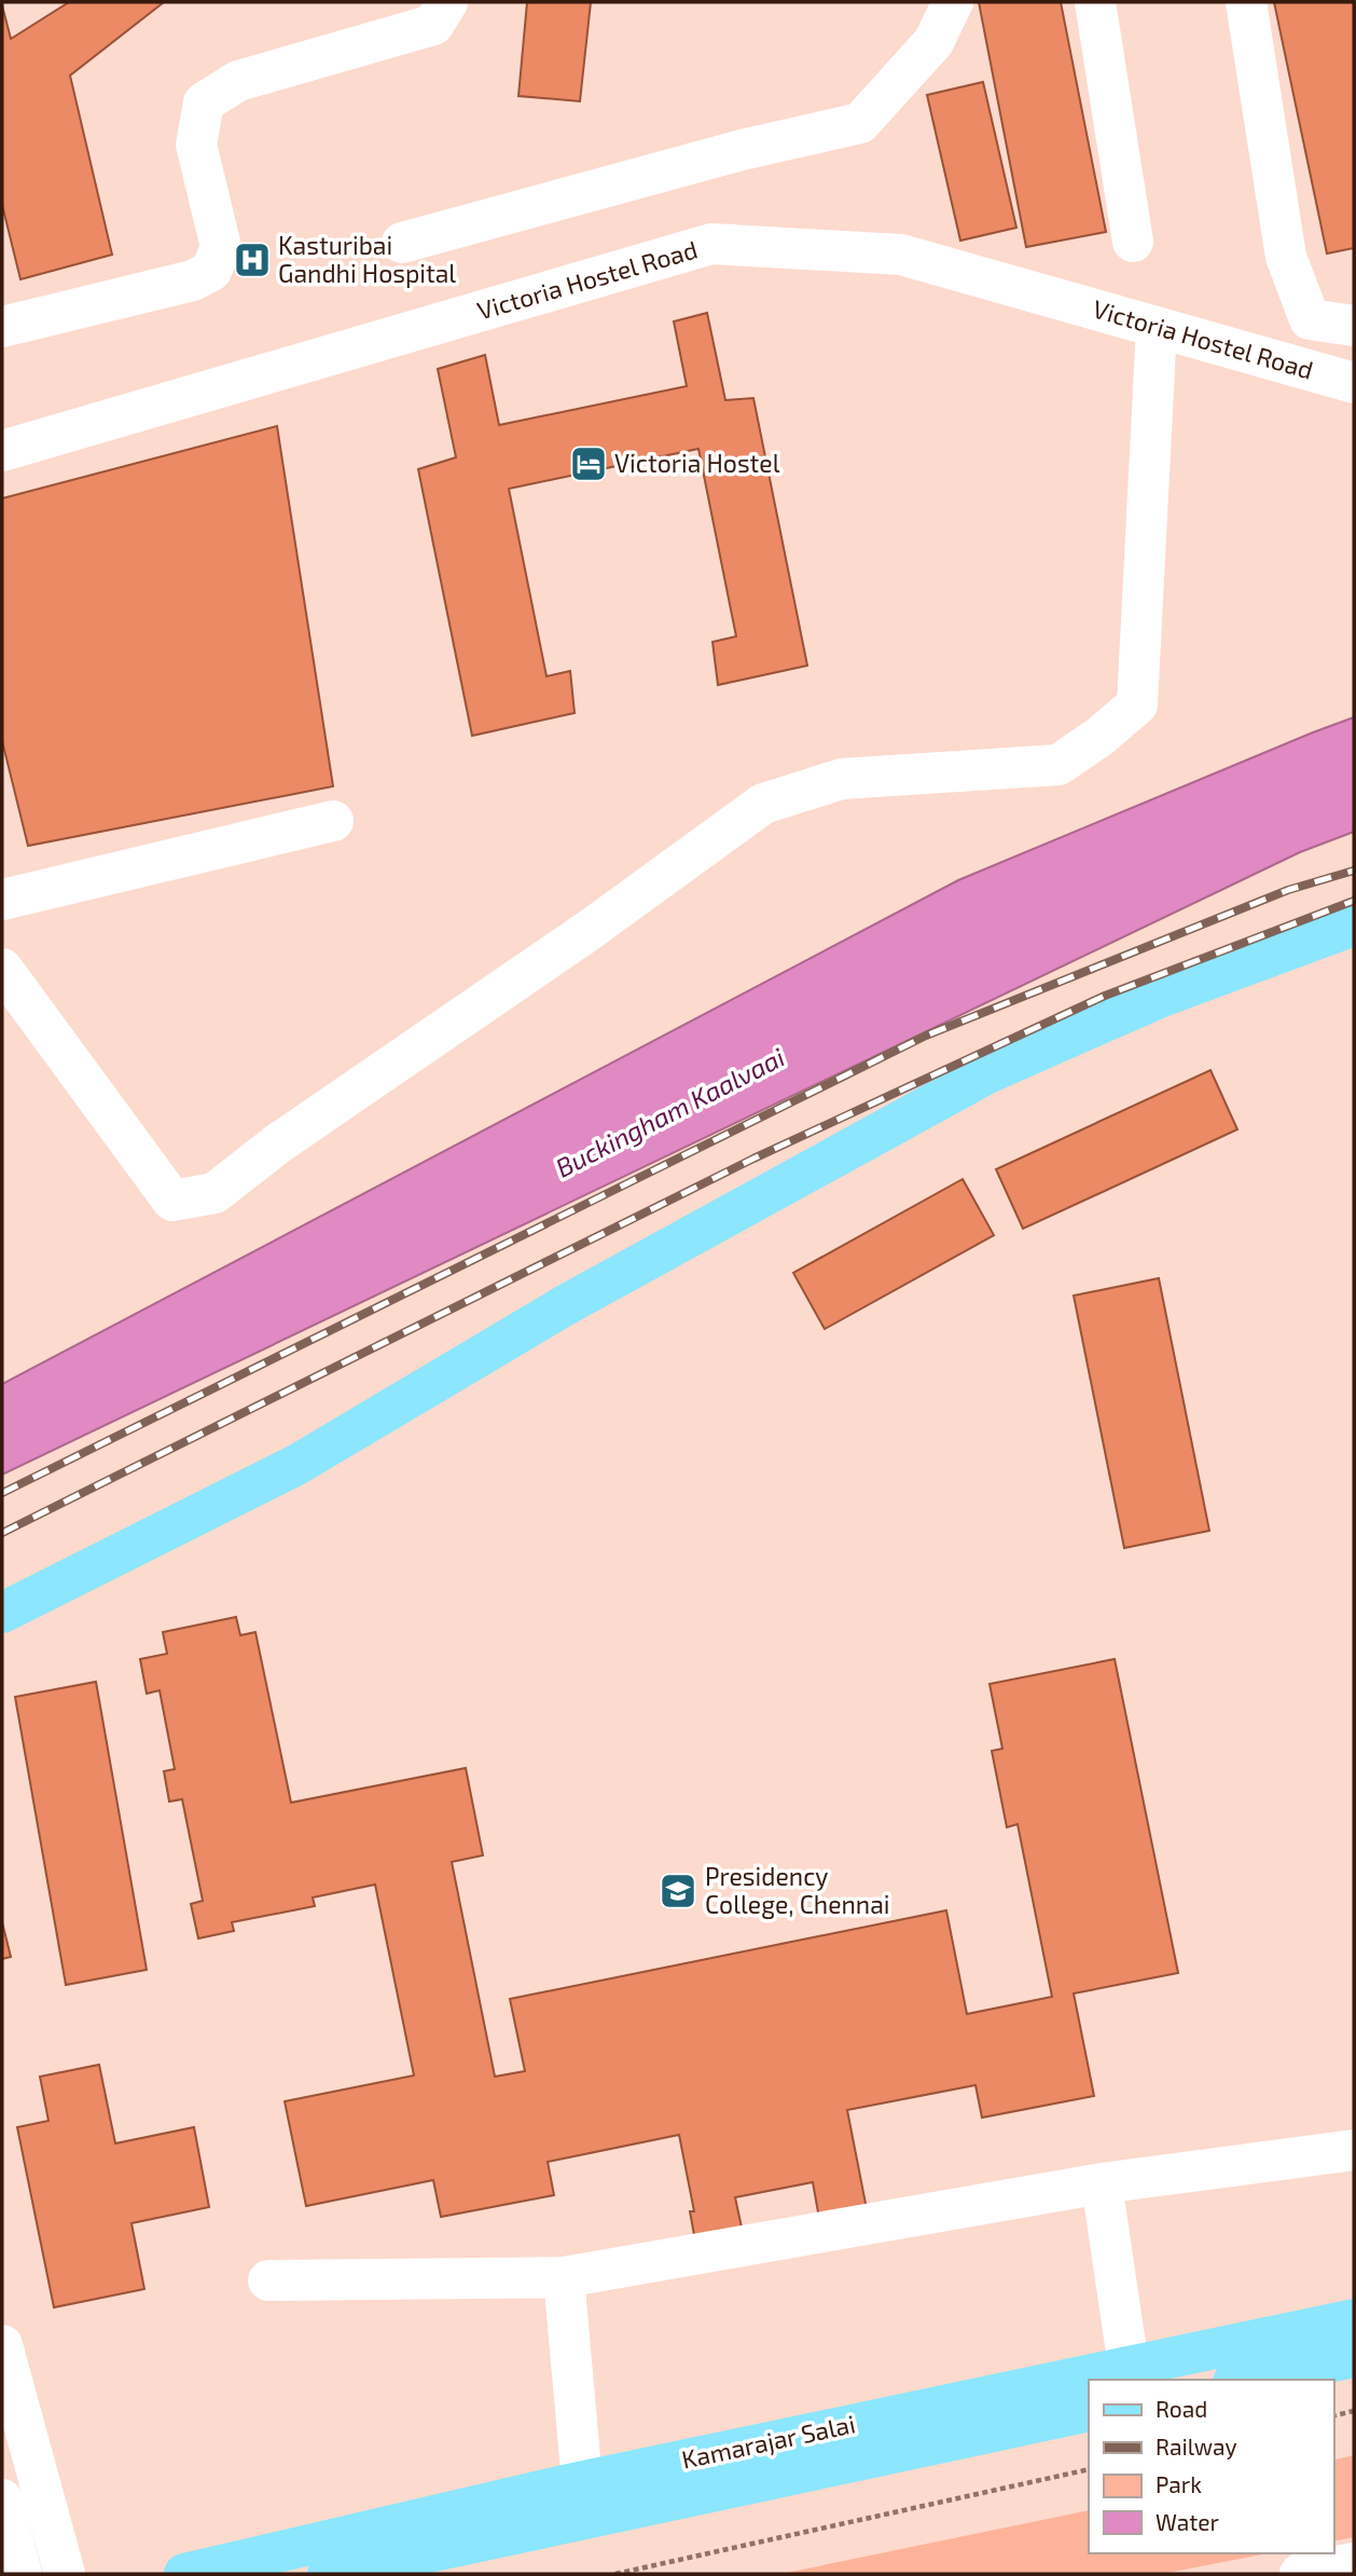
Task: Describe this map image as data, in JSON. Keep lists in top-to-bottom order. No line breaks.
{"streets":{"main road":["Kamarajar Salai"],"street":["Victoria Hostel Road"]},"water":["Buckingham Kaalvaai"],"places":{"hospital":["Kasturibai Gandhi Hospital"],"hotel":["Victoria Hostel"],"school or university":["Presidency College, Chennai"]},"legend":["Road","Railway","Park","Water"]}
